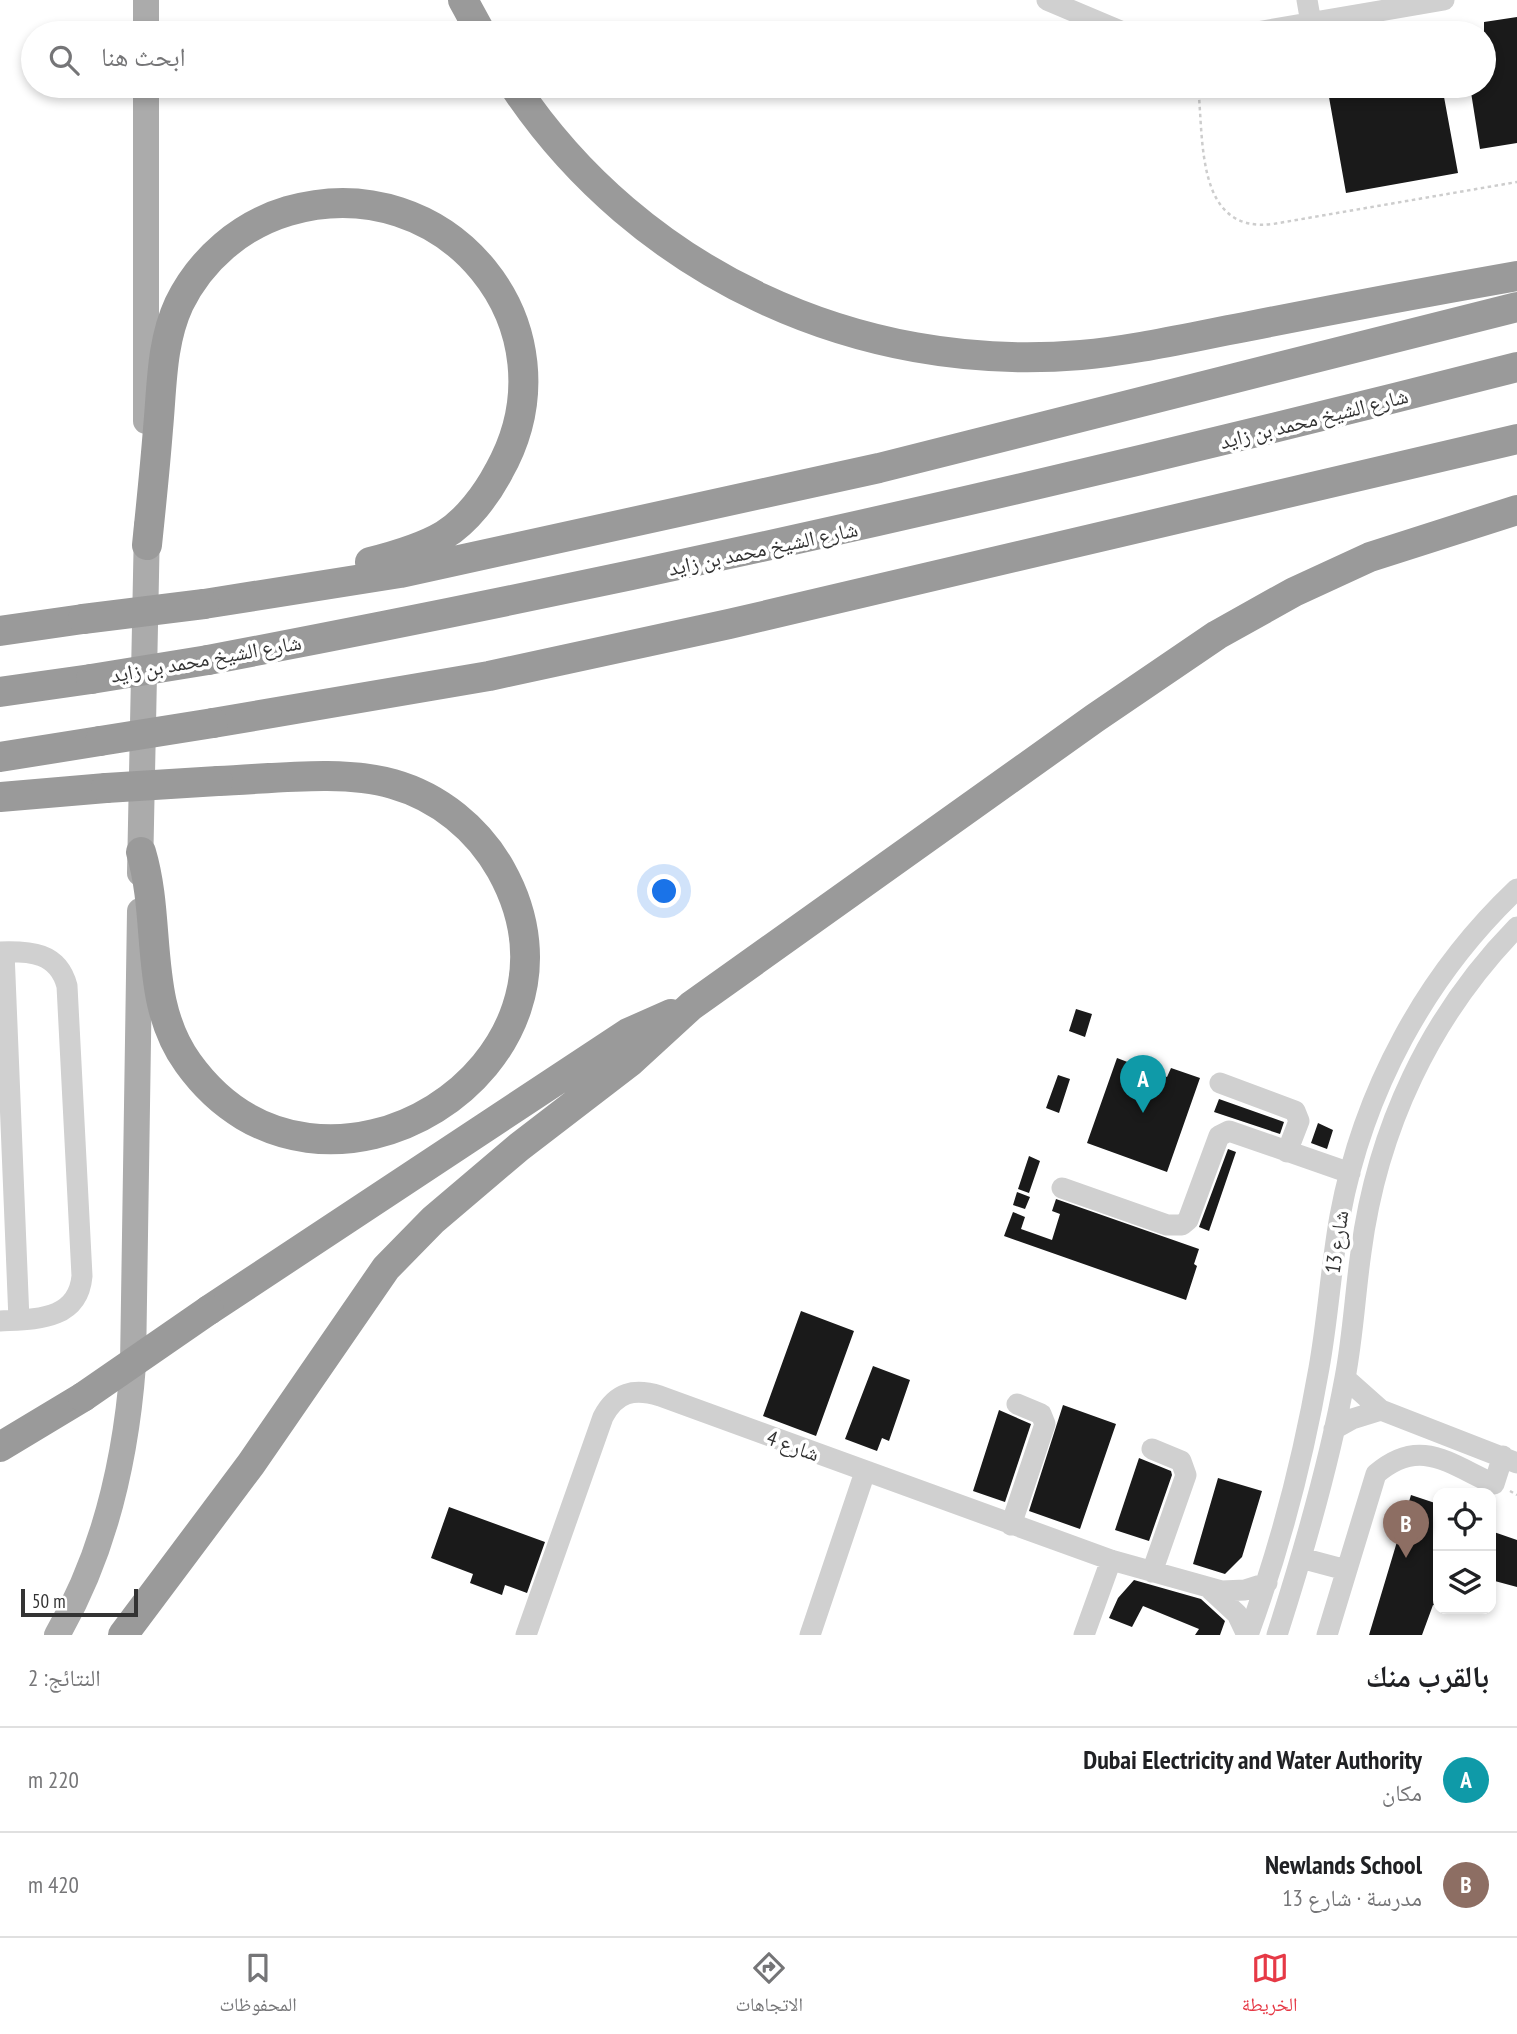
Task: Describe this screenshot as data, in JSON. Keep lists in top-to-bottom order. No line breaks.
{"streets":{"highway":["شارع الشيخ محمد بن زايد"],"street":["شارع 13","شارع 4"]},"crossings":[["شارع 13","شارع 4"]],"scale_bar":"50 m","page":{"search":"ابحث هنا","pins":["A","B"],"scale":"50 m","heading":["بالقرب منك","النتائج: 2"],"list":[{"mark":"A","name":"Dubai Electricity and Water Authority","note":"مكان","value":"220 m"},{"mark":"B","name":"Newlands School","note":"مدرسة · شارع 13","value":"420 m"}],"nav":["الخريطة","الاتجاهات","المحفوظات"]}}
